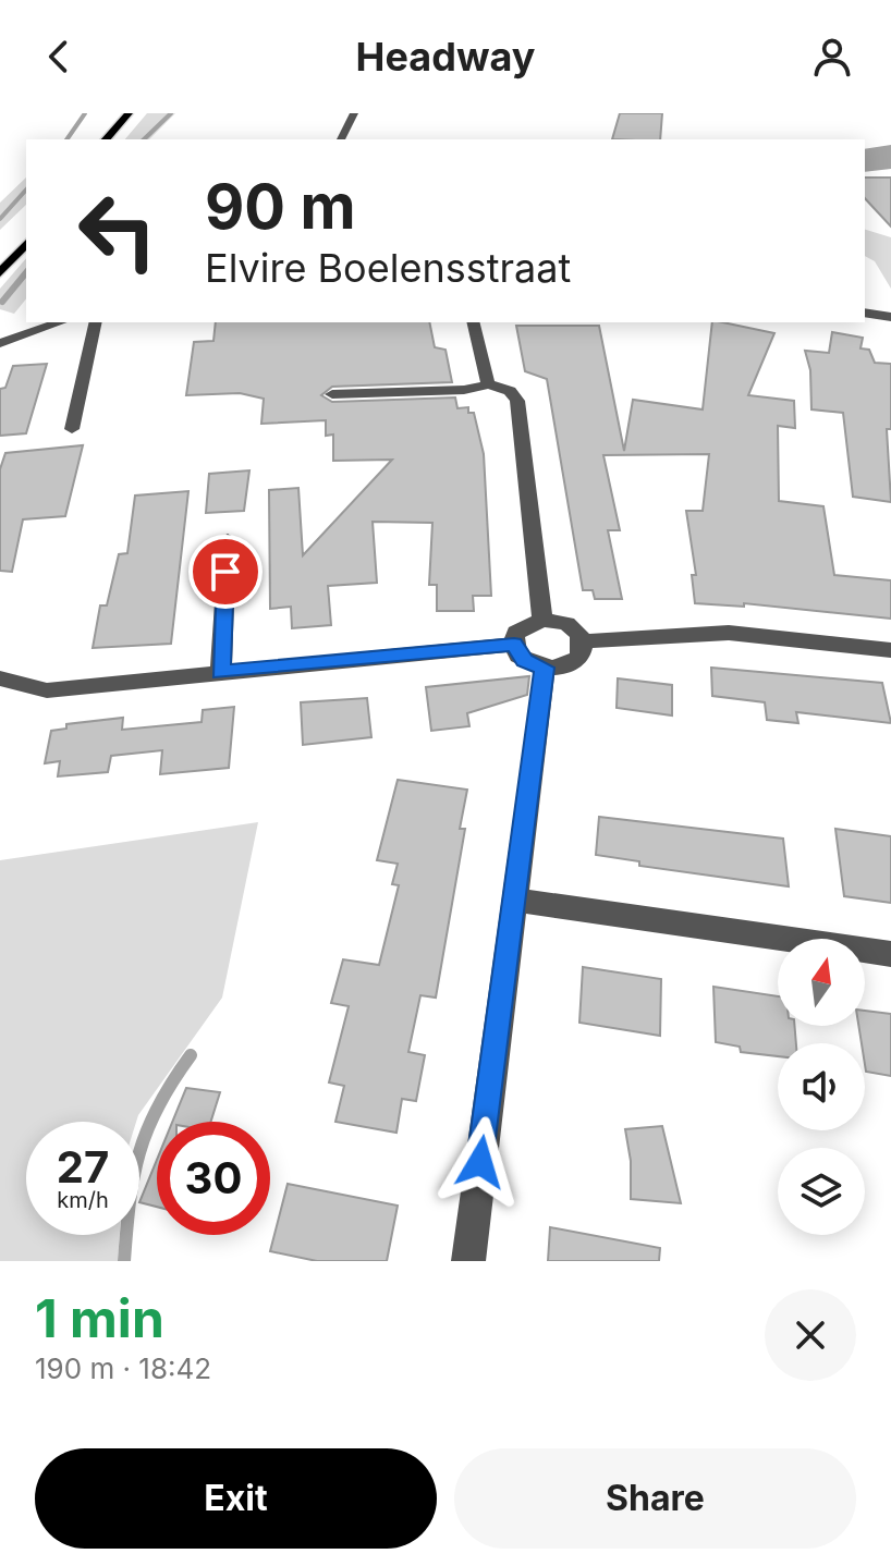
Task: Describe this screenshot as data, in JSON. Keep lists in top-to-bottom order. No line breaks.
{"north":"top","page":{"header":"Headway","turn":["90 m","Elvire Boelensstraat"],"speed":"27 km/h","limit":"30","heading":["1 min","190 m · 18:42"],"buttons":["Exit","Share"]}}
